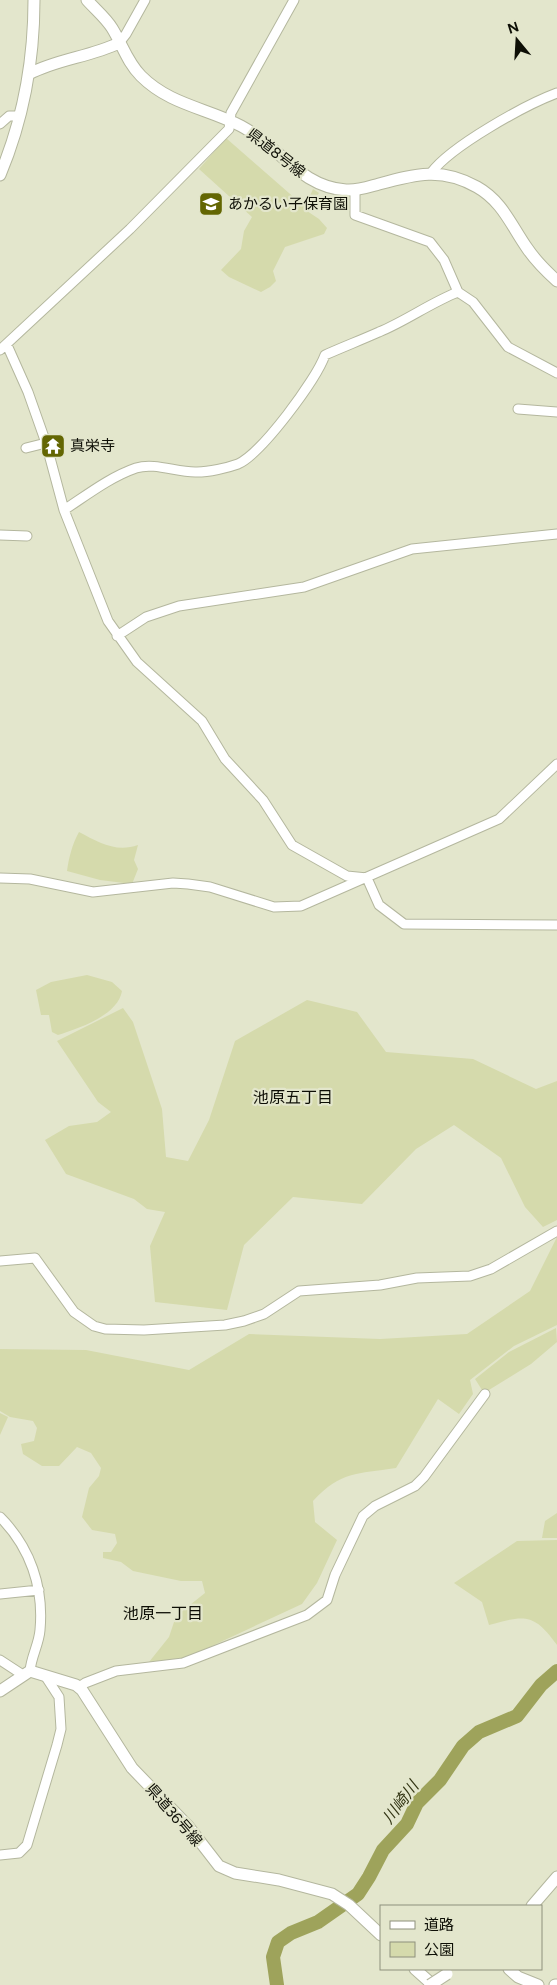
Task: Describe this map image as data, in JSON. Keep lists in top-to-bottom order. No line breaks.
{"streets":{"main road":["県道8号線","県道36号線"]},"districts":["池原五丁目","池原一丁目"],"water":["川崎川"],"places":{"school or university":["あかるい子保育園"],"temple":["真栄寺"]},"legend":["道路","公園"],"north":"top"}
